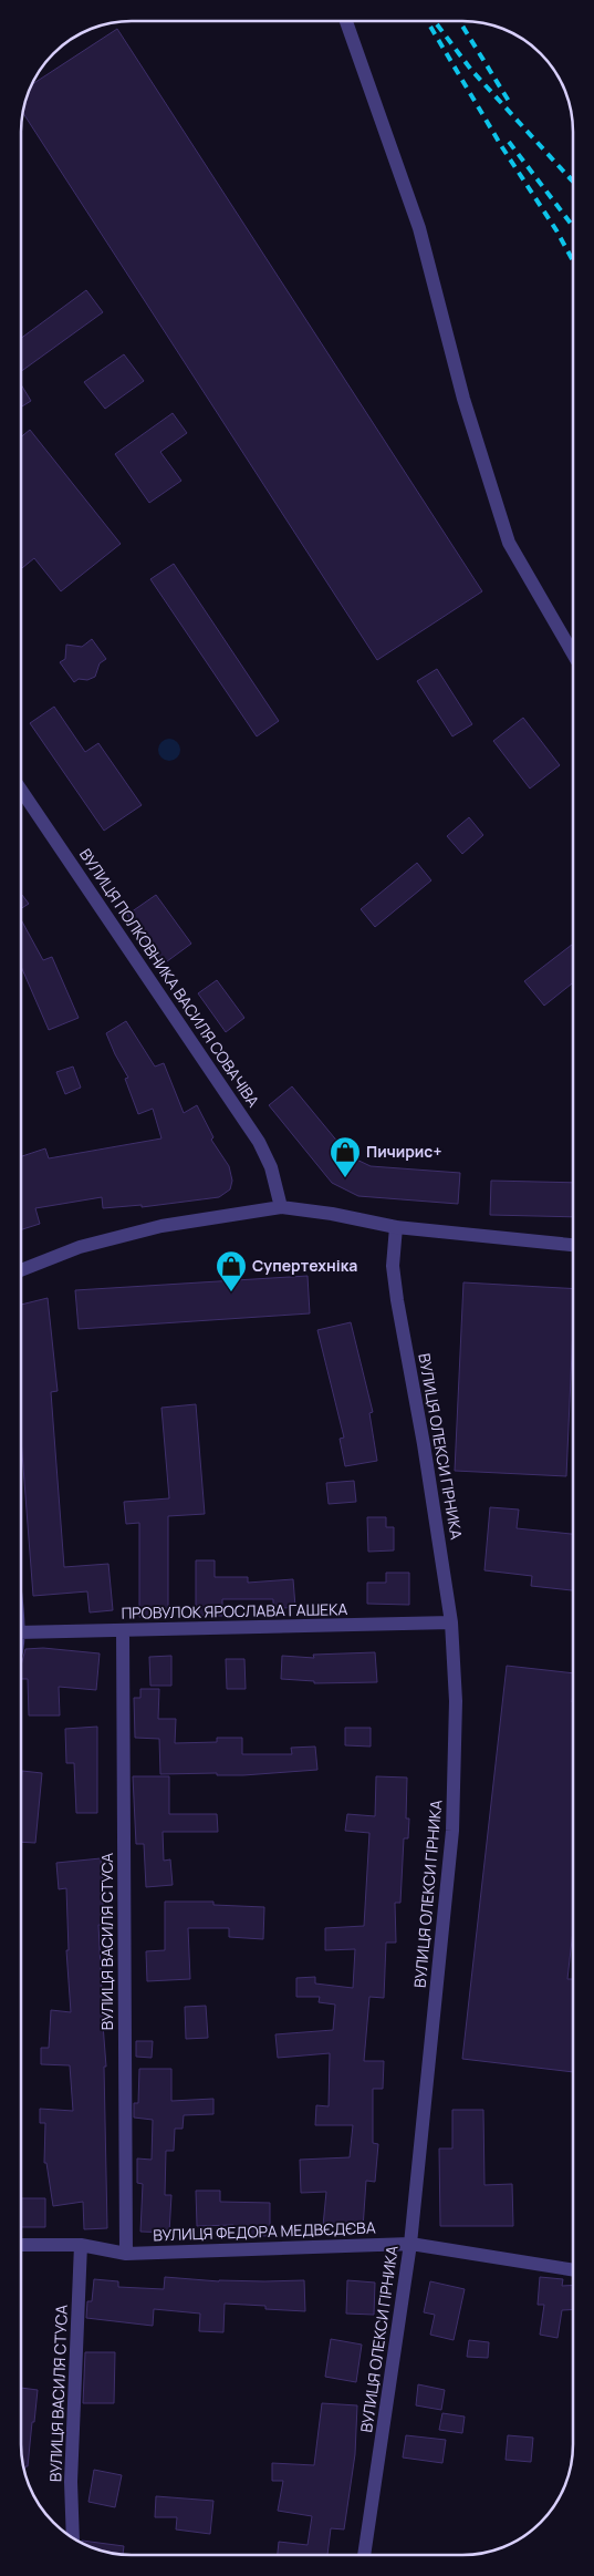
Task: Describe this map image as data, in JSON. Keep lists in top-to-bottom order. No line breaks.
{"streets":{"street":["ВУЛИЦЯ ПОЛКОВНИКА ВАСИЛЯ СОВАЧІВА","ВУЛИЦЯ ОЛЕКСИ ГІРНИКА","ПРОВУЛОК ЯРОСЛАВА ГАШЕКА","ВУЛИЦЯ ВАСИЛЯ СТУСА","ВУЛИЦЯ ФЕДОРА МЕДВЄДЄВА"]},"crossings":[["ВУЛИЦЯ ОЛЕКСИ ГІРНИКА","ПРОВУЛОК ЯРОСЛАВА ГАШЕКА"],["ВУЛИЦЯ ОЛЕКСИ ГІРНИКА","ВУЛИЦЯ ФЕДОРА МЕДВЄДЄВА"],["ПРОВУЛОК ЯРОСЛАВА ГАШЕКА","ВУЛИЦЯ ВАСИЛЯ СТУСА"],["ВУЛИЦЯ ВАСИЛЯ СТУСА","ВУЛИЦЯ ФЕДОРА МЕДВЄДЄВА"]],"places":{"shop":["Пичирис+","Супертехніка"]}}
